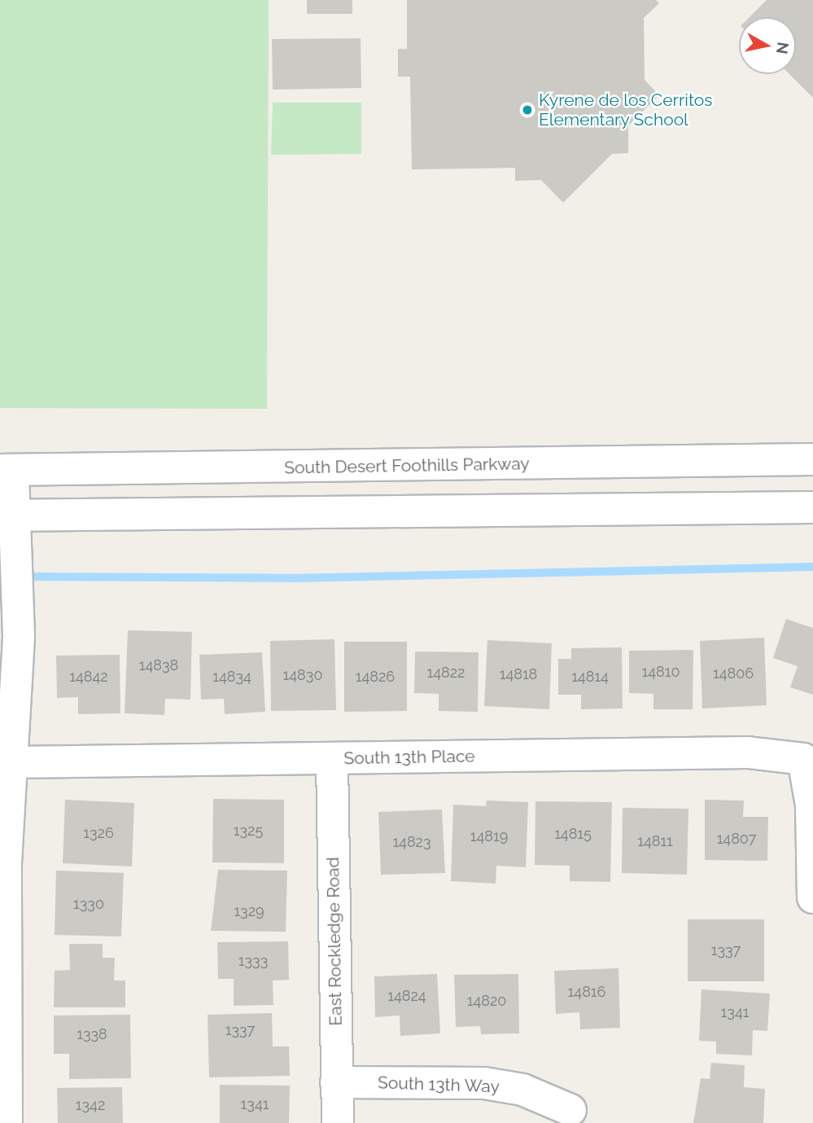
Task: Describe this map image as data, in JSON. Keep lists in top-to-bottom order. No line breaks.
{"streets":{"street":["South Desert Foothills Parkway","South 13th Place","East Rockledge Road","South 13th Way"]},"crossings":[["South 13th Place","East Rockledge Road"],["East Rockledge Road","South 13th Way"]],"places":["Kyrene de los Cerritos Elementary School"],"house_numbers":["14838","14810","14822","14806","14818","14830","14842","14834","14826","14814","1325","1326","14815","14819","14807","14811","14823","1330","1329","1337","1333","14816","14824","14820","1341","1337","1338","1341","1342"],"north":"right"}
